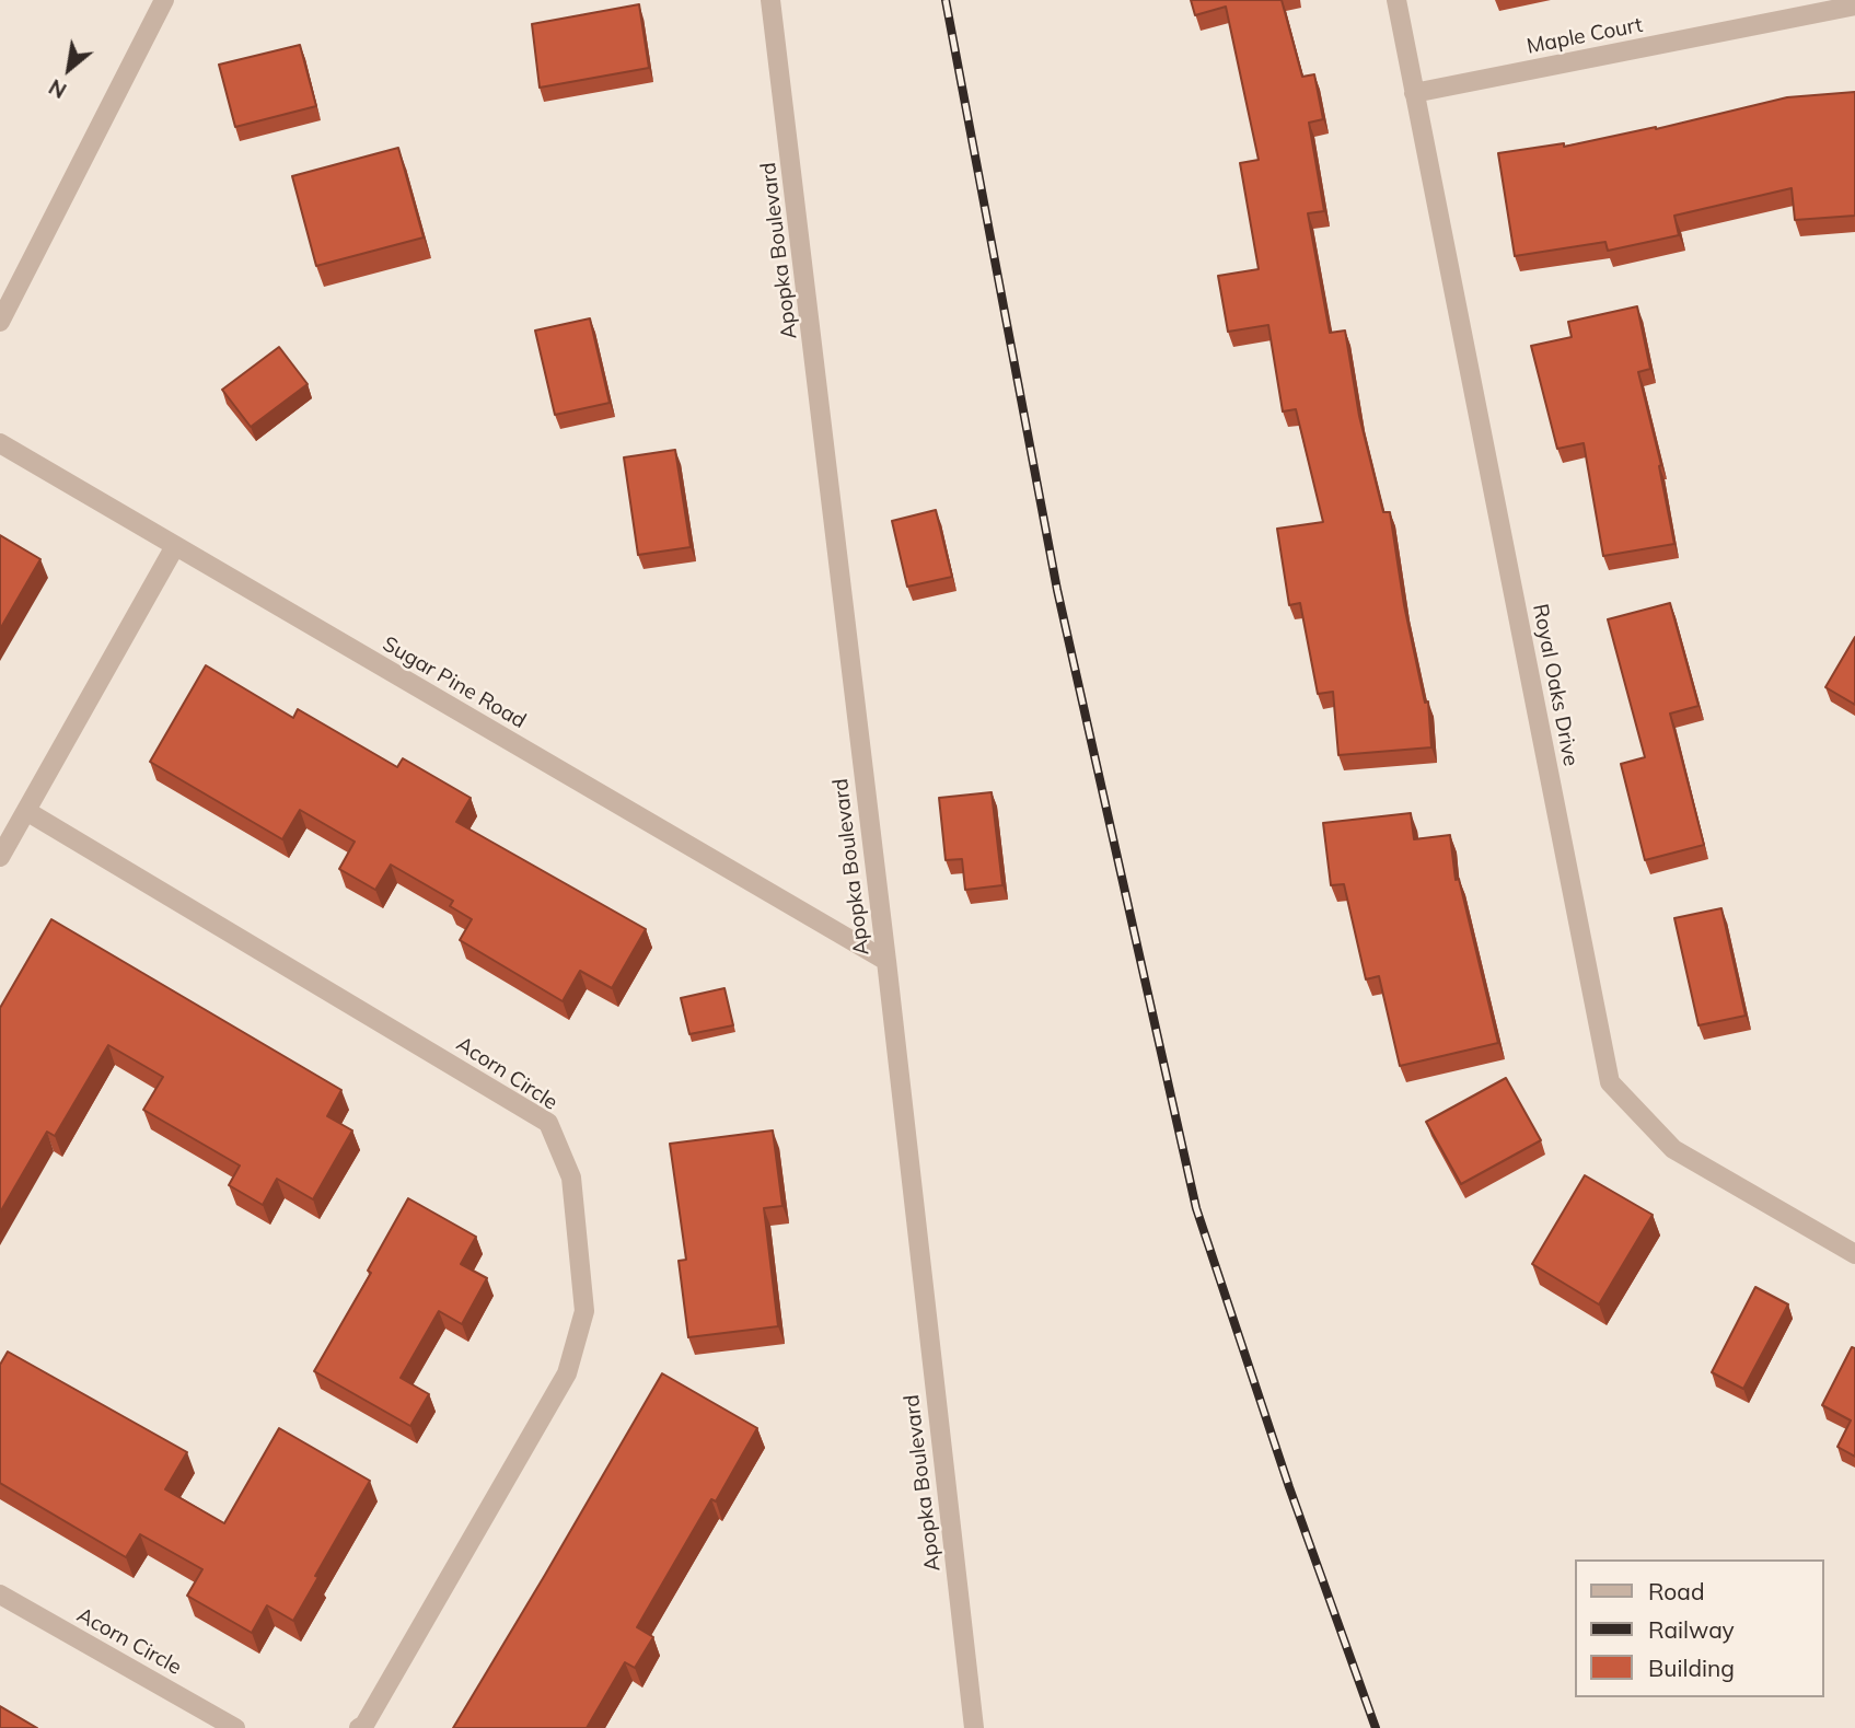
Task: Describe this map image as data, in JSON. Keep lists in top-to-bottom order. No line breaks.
{"streets":{"street":["Maple Court","Apopka Boulevard","Sugar Pine Road","Royal Oaks Drive","Acorn Circle"]},"crossings":[["Maple Court","Royal Oaks Drive"],["Apopka Boulevard","Sugar Pine Road"]],"legend":["Road","Railway","Building"],"north":"bottom left"}
